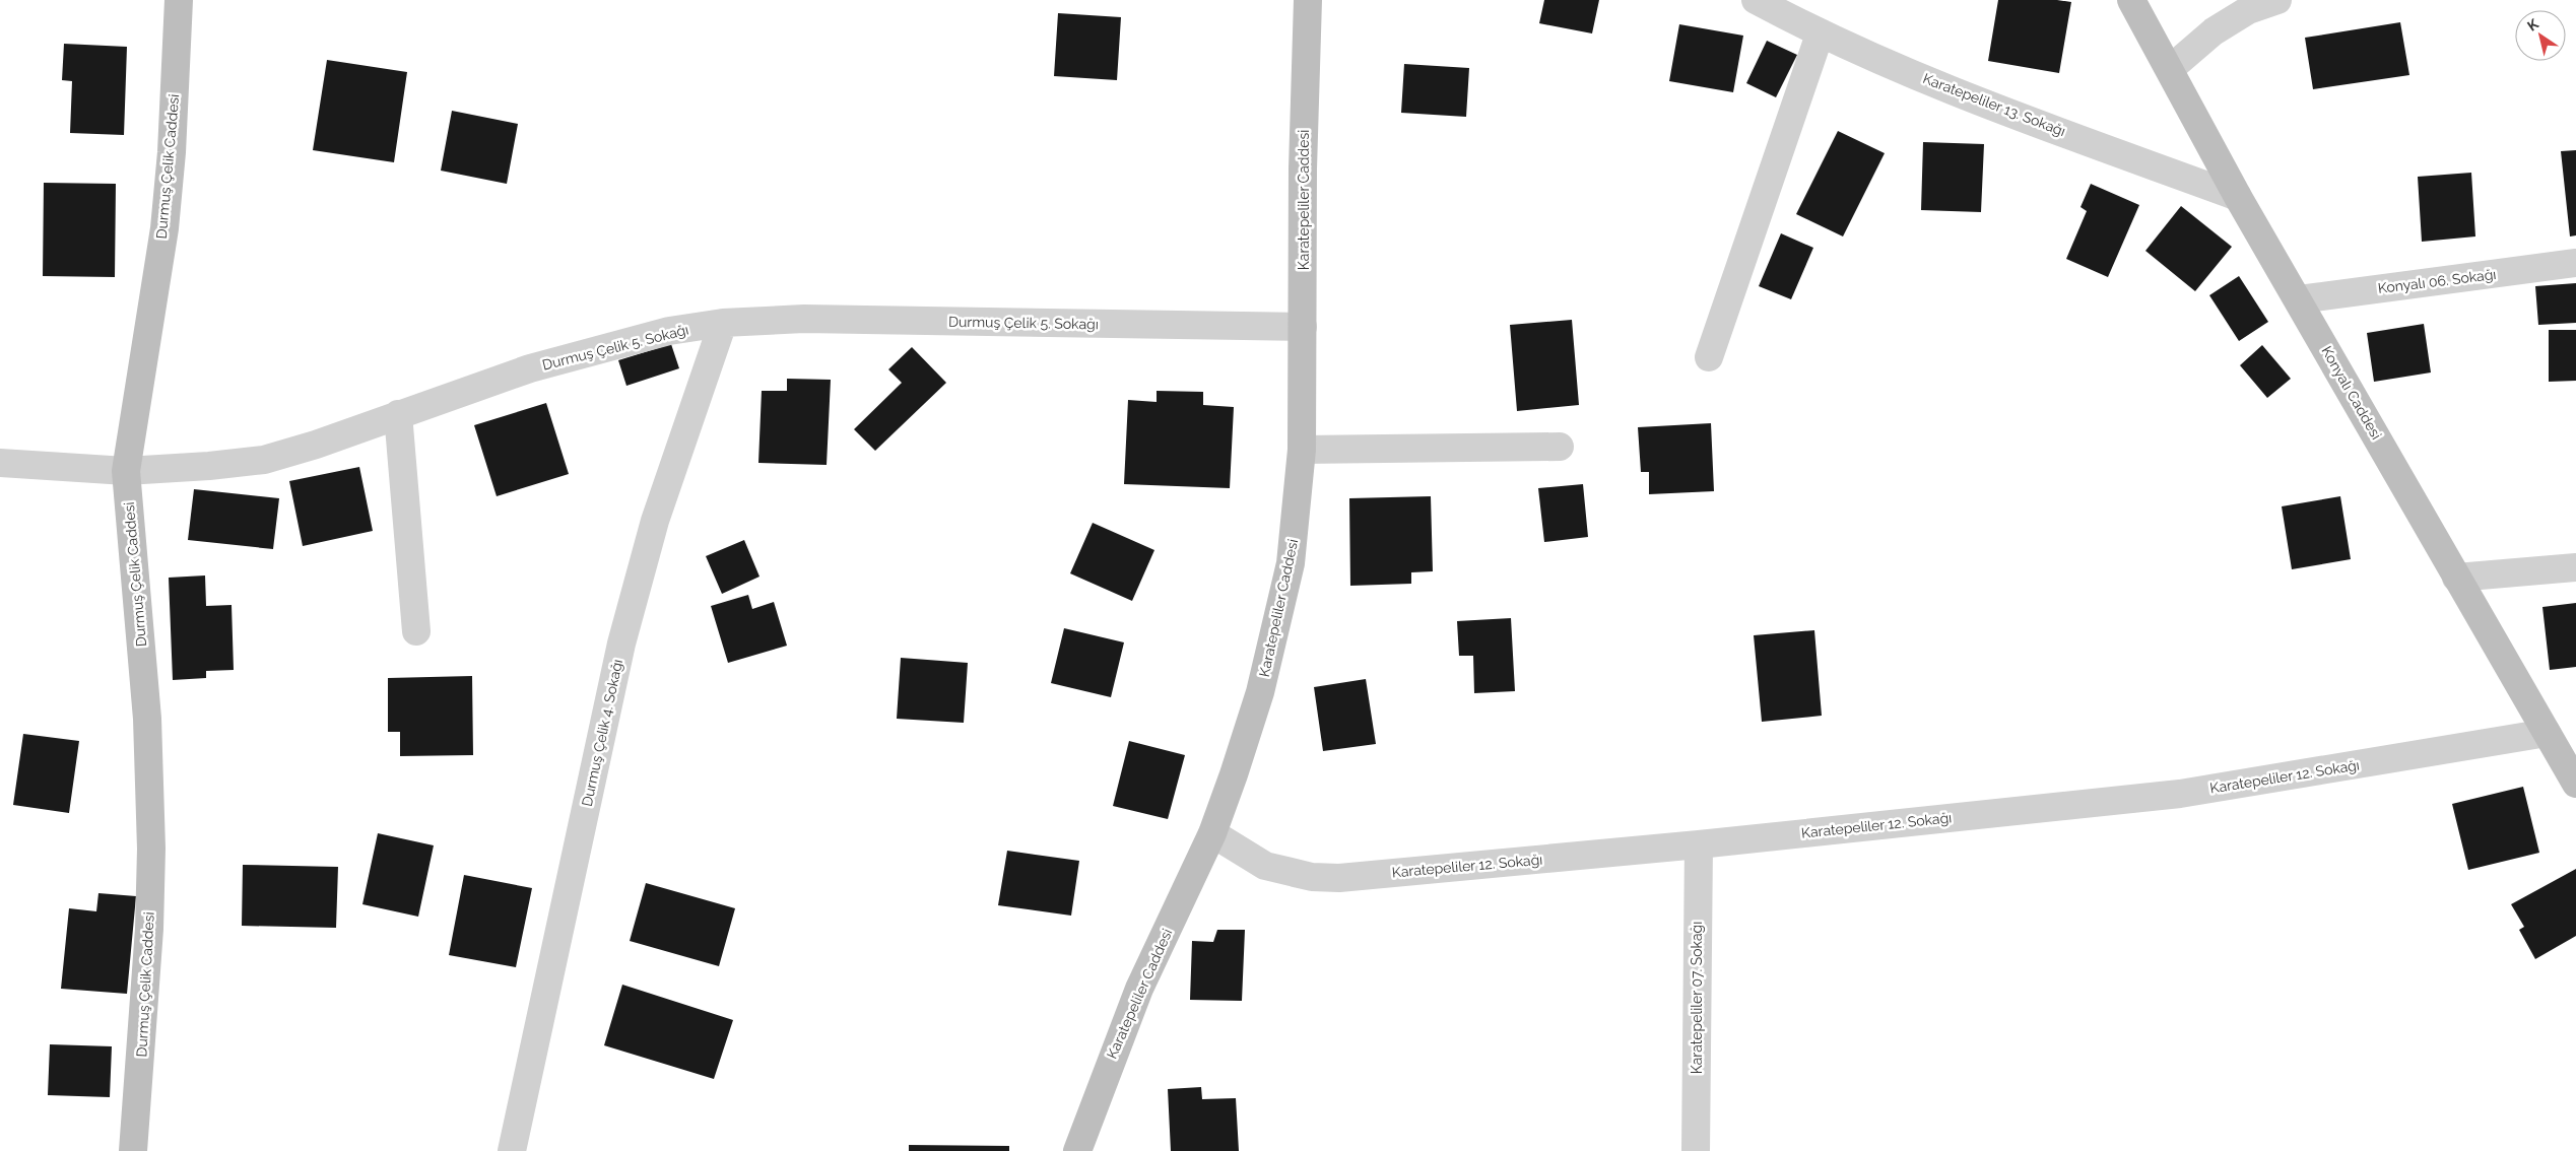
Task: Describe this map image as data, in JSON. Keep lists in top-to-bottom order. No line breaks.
{"streets":{"street":["Karatepeliler 13. Sokağı","Durmuş Çelik Caddesi","Karatepeliler Caddesi","Konyalı 06. Sokağı","Durmuş Çelik 5. Sokağı","Konyalı Caddesi","Durmuş Çelik 4. Sokağı","Karatepeliler 12. Sokağı","Karatepeliler 07. Sokağı"]},"crossings":[["Karatepeliler 13. Sokağı","Konyalı Caddesi"],["Durmuş Çelik Caddesi","Durmuş Çelik 5. Sokağı"],["Karatepeliler Caddesi","Durmuş Çelik 5. Sokağı"],["Karatepeliler Caddesi","Karatepeliler 12. Sokağı"],["Konyalı 06. Sokağı","Konyalı Caddesi"],["Durmuş Çelik 5. Sokağı","Durmuş Çelik 4. Sokağı"],["Konyalı Caddesi","Karatepeliler 12. Sokağı"],["Karatepeliler 12. Sokağı","Karatepeliler 07. Sokağı"]],"north":"top left"}
